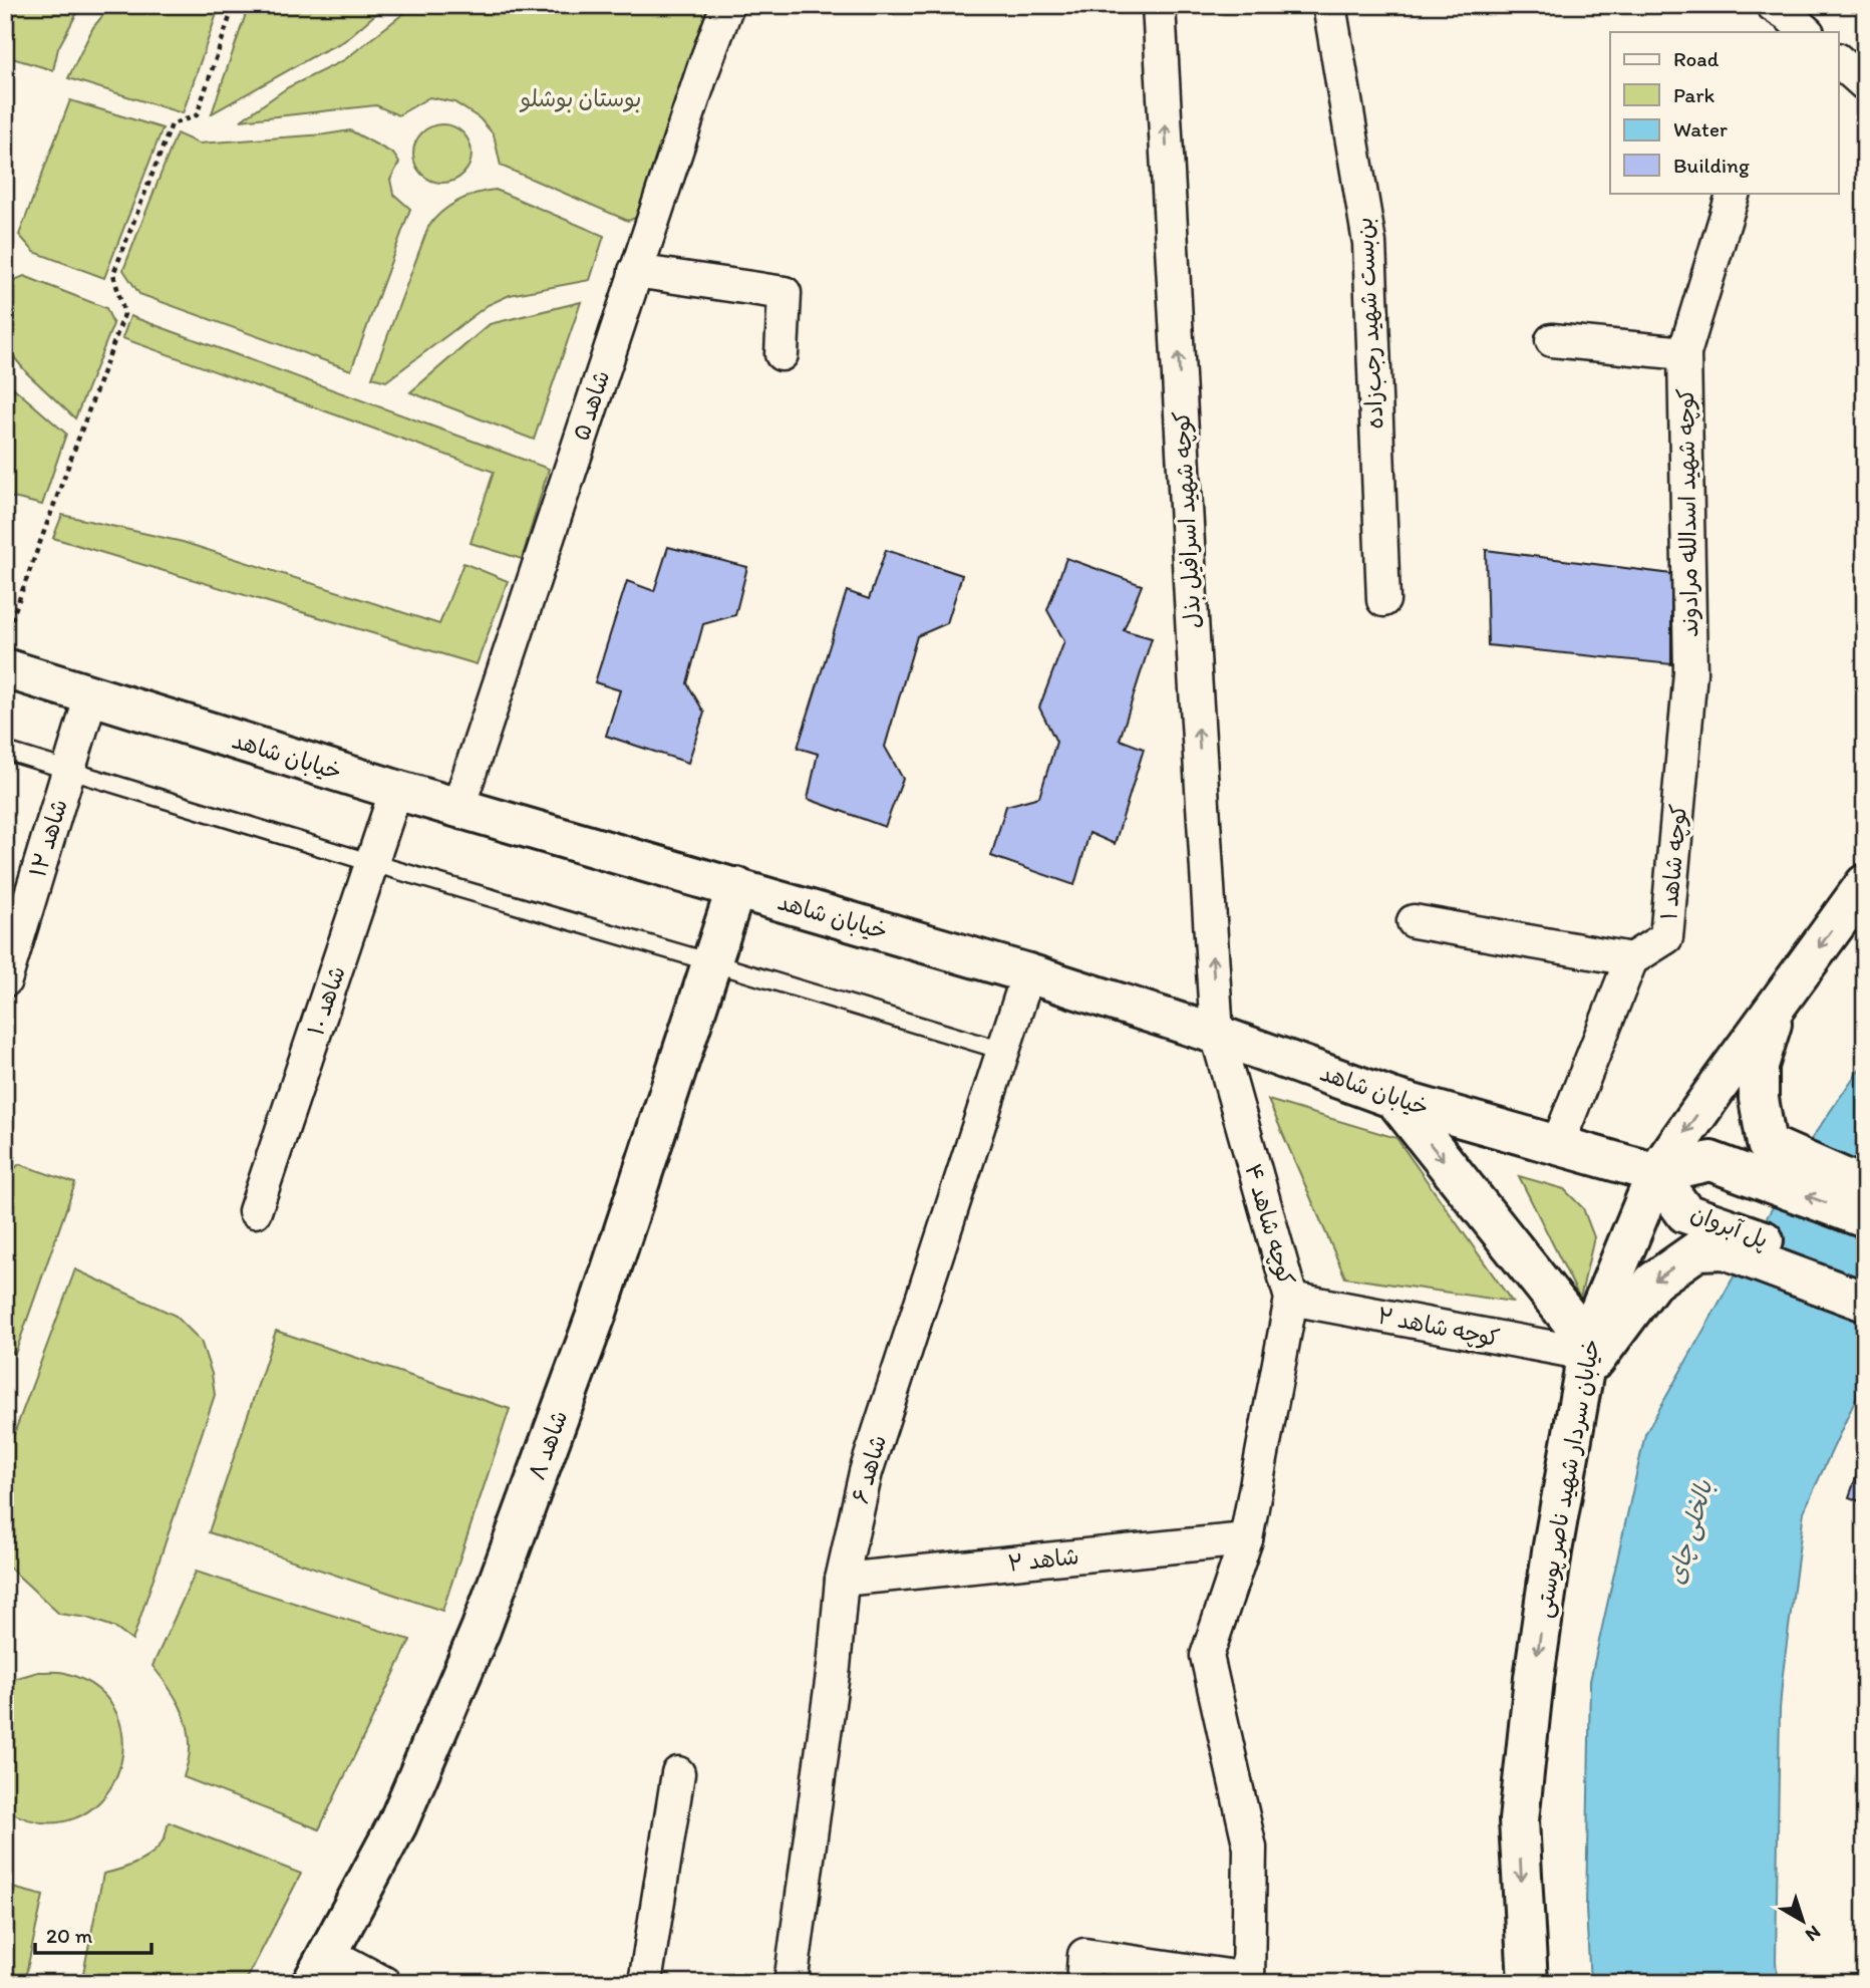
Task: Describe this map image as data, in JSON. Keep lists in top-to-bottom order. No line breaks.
{"streets":{"main road":["خیابان شاهد","پل آبروان","شاهد ۸","خیابان سردار شهید ناصر پوستی"],"street":["بن‌بست شهید رجب‌زاده","شاهد ۵","کوچه شهید اسدالله مرادوند","کوچه شهید اسرافیل بذل","شاهد ۱۲","کوچه شاهد ۱","شاهد ۱۰","کوچه شاهد ۴","کوچه شاهد ۲","شاهد ۶","شاهد ۲"]},"crossings":[["شاهد ۵","خیابان شاهد"],["کوچه شهید اسدالله مرادوند","کوچه شاهد ۱"],["کوچه شهید اسرافیل بذل","خیابان شاهد"],["کوچه شهید اسرافیل بذل","کوچه شاهد ۴"],["خیابان شاهد","شاهد ۱۲"],["خیابان شاهد","شاهد ۱۰"],["خیابان شاهد","کوچه شاهد ۴"],["خیابان شاهد","پل آبروان"],["خیابان شاهد","شاهد ۸"],["خیابان شاهد","شاهد ۶"],["خیابان شاهد","خیابان سردار شهید ناصر پوستی"],["کوچه شاهد ۴","کوچه شاهد ۲"],["کوچه شاهد ۴","شاهد ۲"],["پل آبروان","خیابان سردار شهید ناصر پوستی"],["کوچه شاهد ۲","خیابان سردار شهید ناصر پوستی"],["شاهد ۶","شاهد ۲"]],"one_way":["کوچه شهید اسرافیل بذل","خیابان سردار شهید ناصر پوستی"],"water":["بالخلی چای"],"parks":["بوستان بوشلو"],"legend":["Road","Park","Water","Building"],"scale_bar":"20 m","north":"bottom right"}
